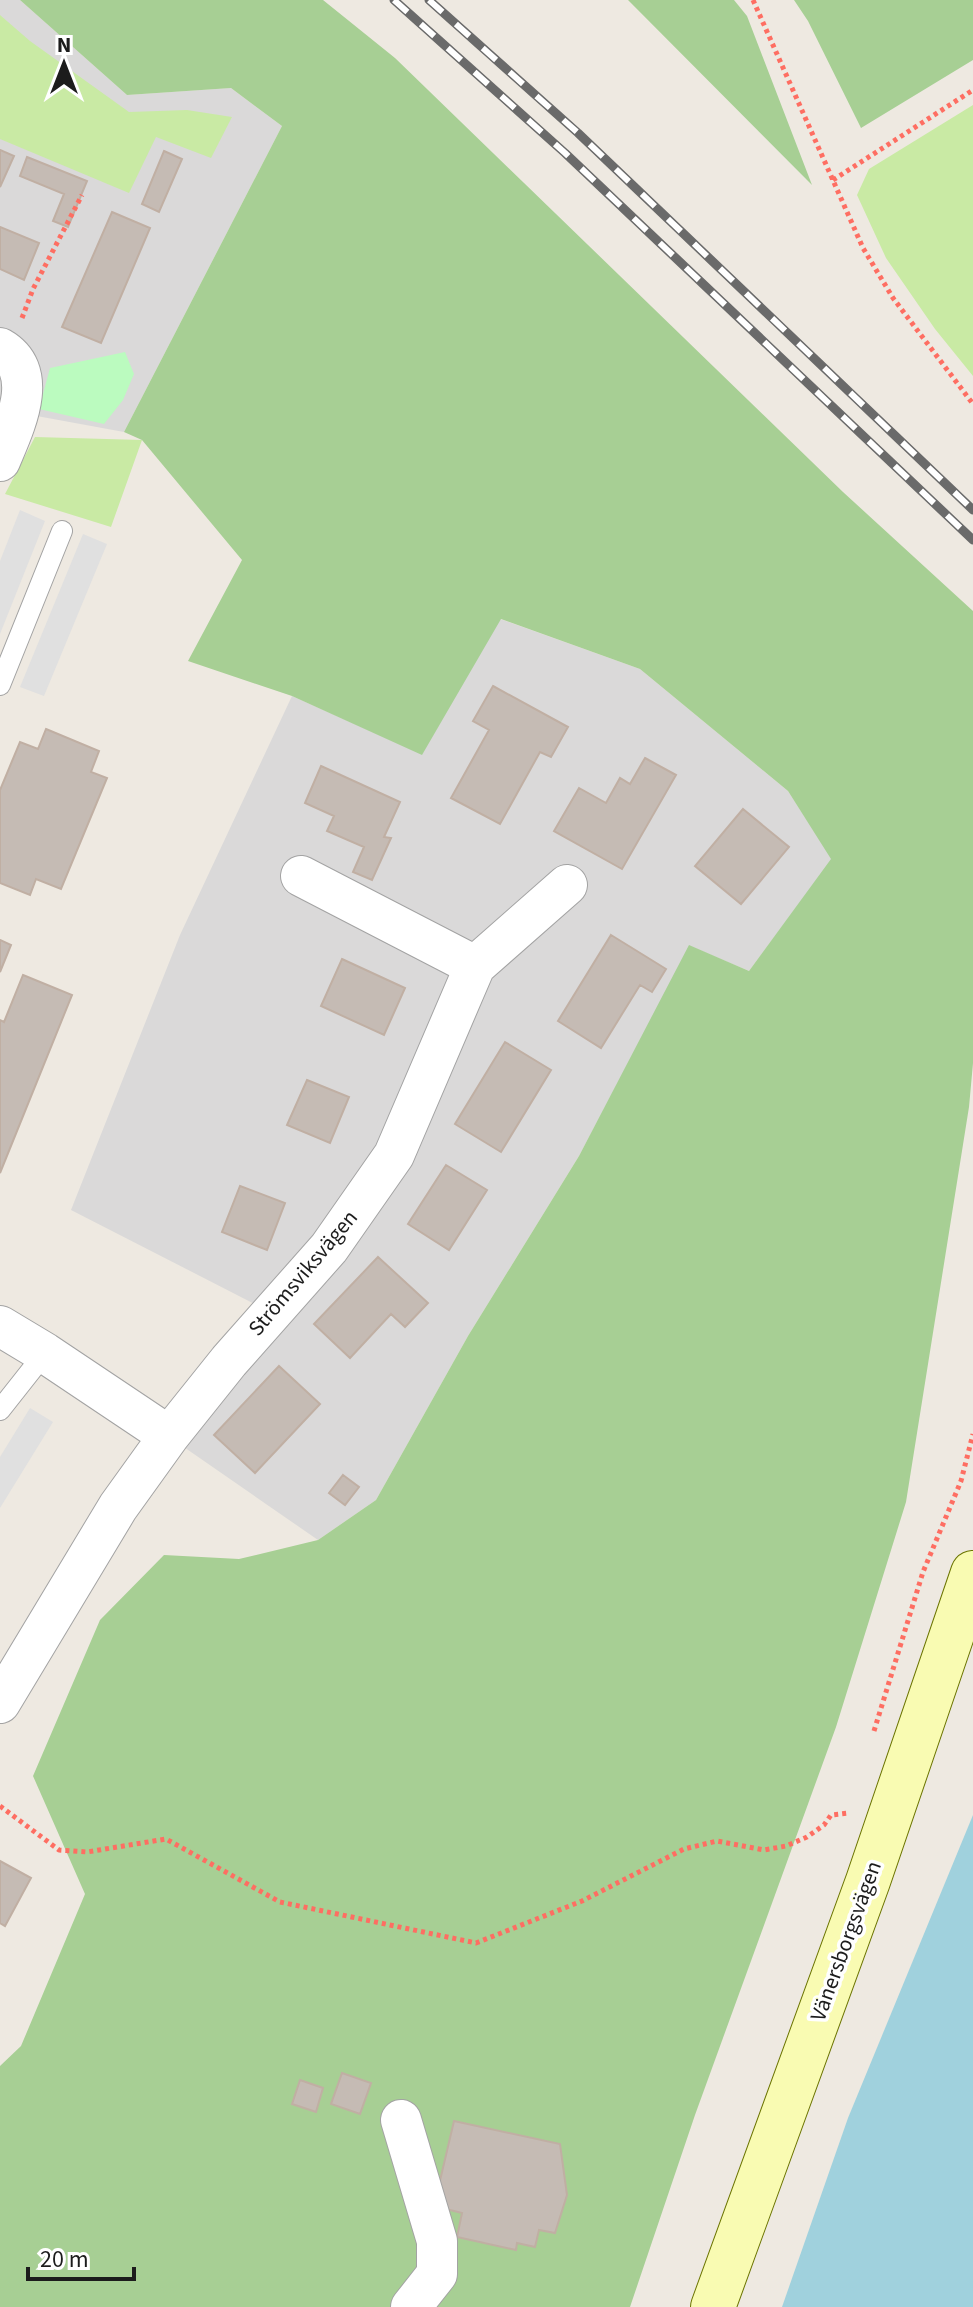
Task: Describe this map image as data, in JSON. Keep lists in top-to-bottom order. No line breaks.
{"streets":{"main road":["Vänersborgsvägen"],"street":["Strömsviksvägen"]},"scale_bar":"20 m","north":"top"}
